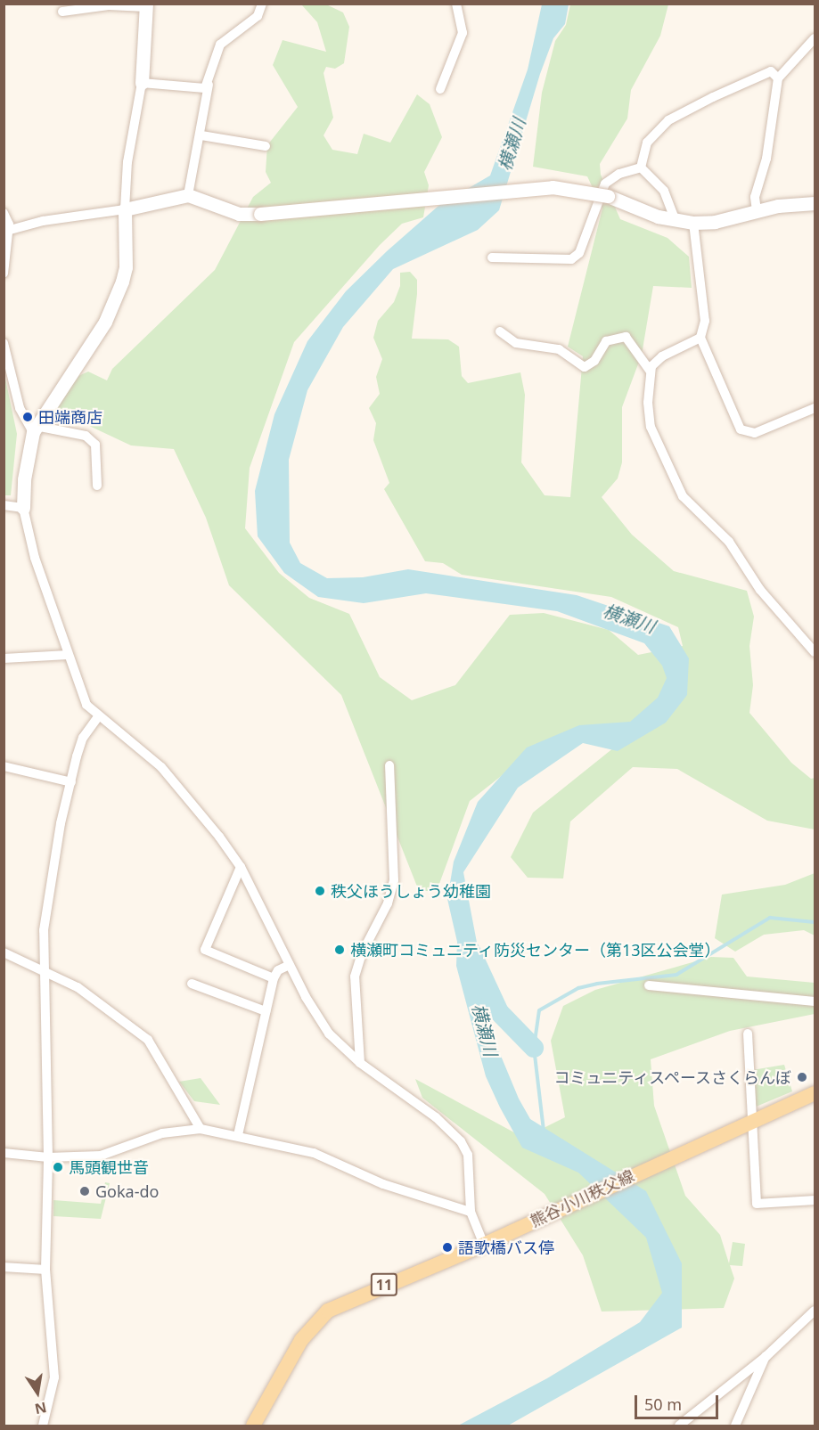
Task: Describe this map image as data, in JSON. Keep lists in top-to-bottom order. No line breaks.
{"streets":{"main road":["熊谷小川秩父線","11"]},"water":["横瀬川"],"places":["田端商店","秩父ほうしょう幼稚園","横瀬町コミュニティ防災センター（第13区公会堂）","コミュニティスペースさくらんぼ","馬頭観世音","Goka-do","語歌橋バス停"],"scale_bar":"50 m","north":"bottom"}
